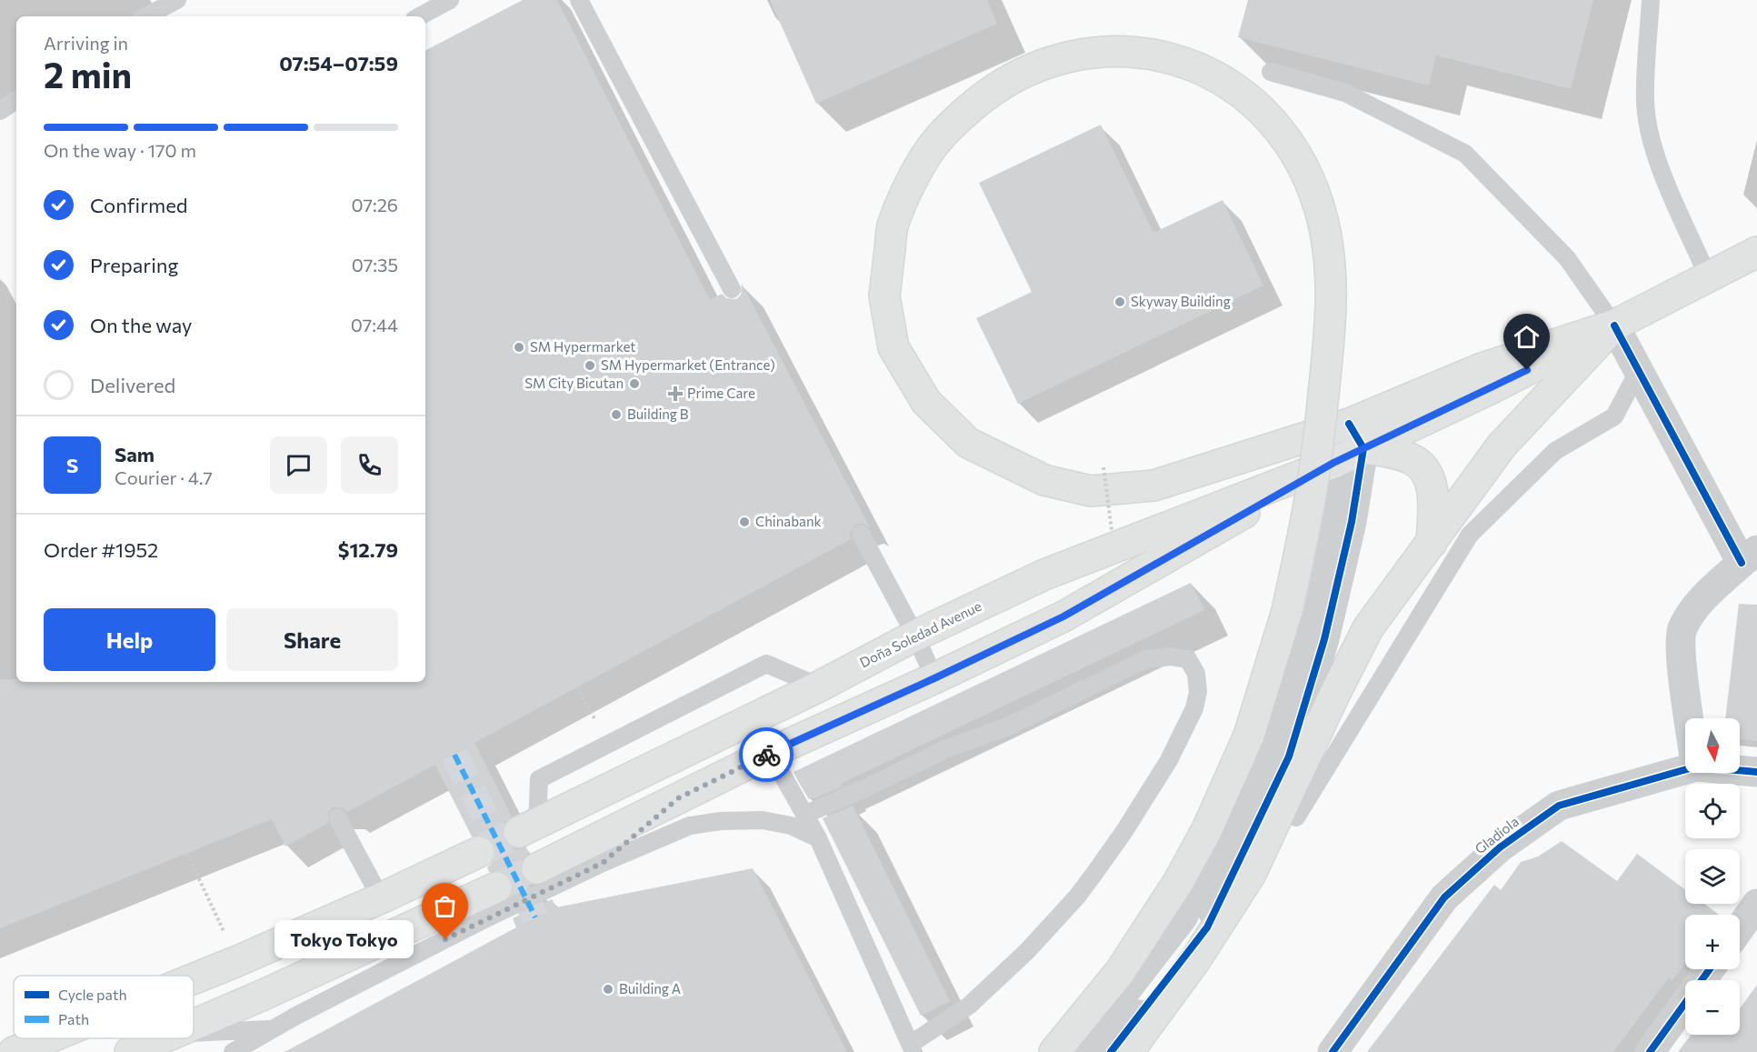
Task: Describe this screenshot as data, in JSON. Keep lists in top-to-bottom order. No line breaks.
{"streets":{"main road":["Doña Soledad Avenue"],"street":["Gladiola"]},"places":{"other":["Skyway Building","SM Hypermarket","SM Hypermarket (Entrance)","SM City Bicutan","Building B","Chinabank","Tokyo Tokyo","Building A"],"health":["Prime Care"]},"legend":["Cycle path","Path"],"north":"bottom","page":{"heading":["2 min","Arriving in","07:54–07:59"],"panel":["Sam","Courier · 4.7","Order #1952","$12.79"],"bar":"On the way · 170 m","list":[["Confirmed","07:26"],["Preparing","07:35"],["On the way","07:44"],"Delivered"],"round":"S","buttons":["Help","Share"],"map_buttons":["+","−"],"bubble":"Tokyo Tokyo"}}
